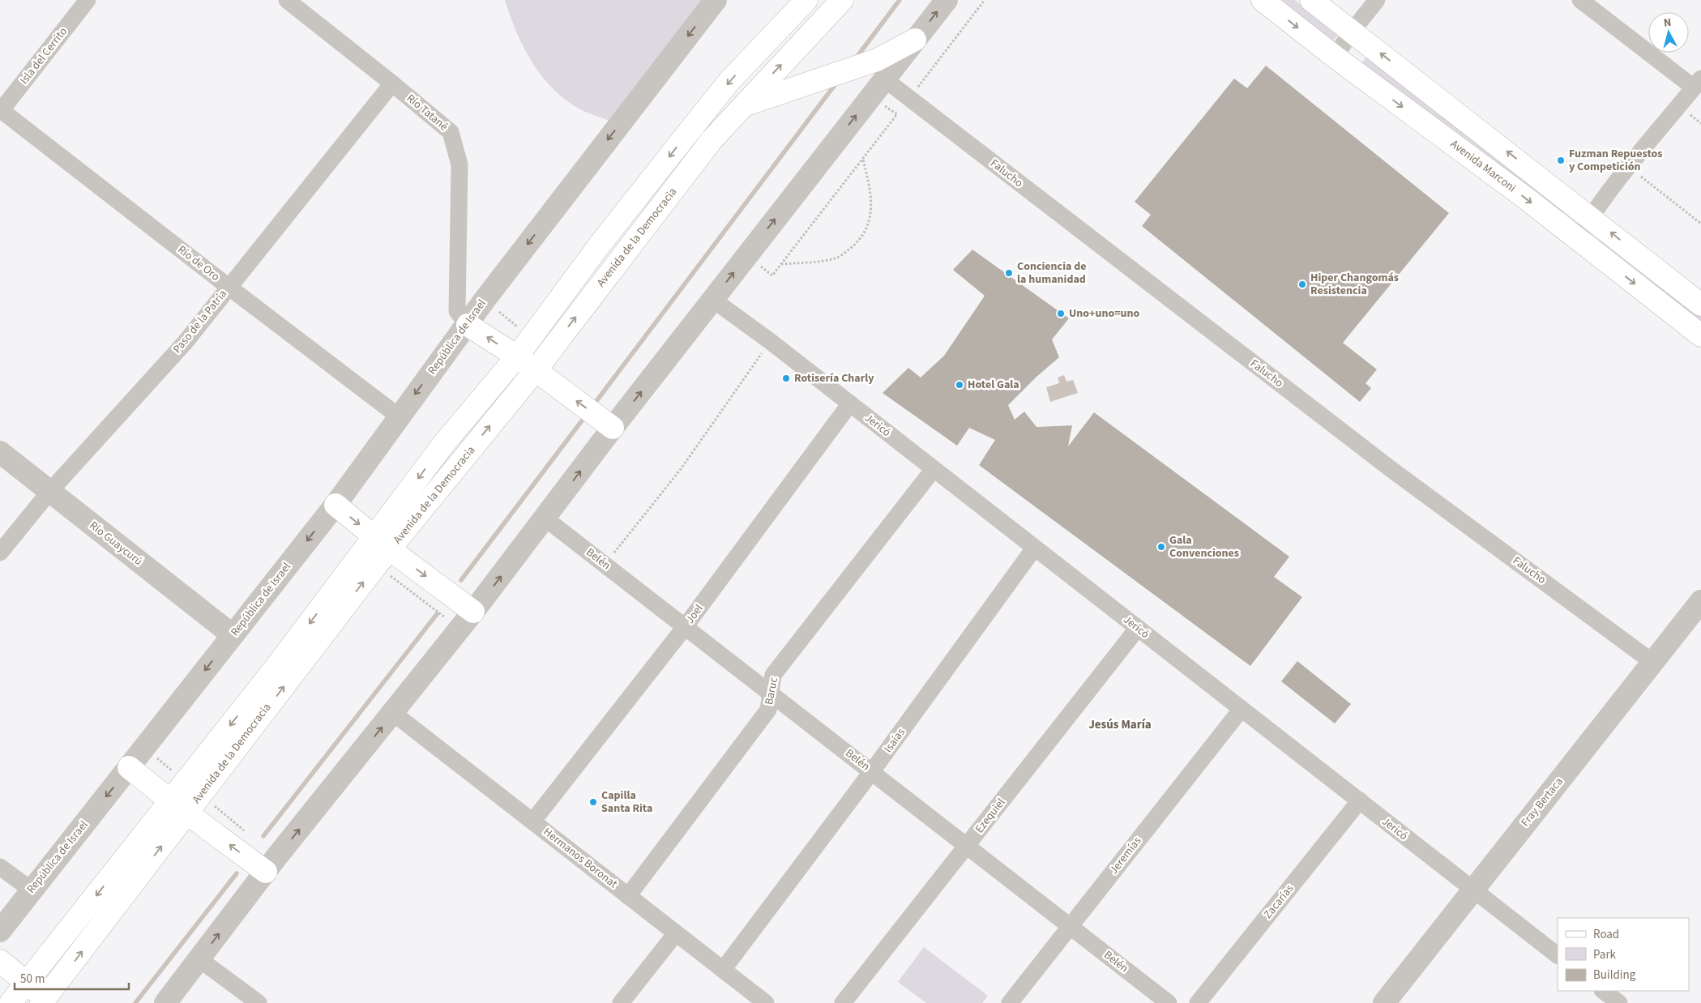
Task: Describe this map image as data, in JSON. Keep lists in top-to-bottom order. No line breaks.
{"streets":{"main road":["Avenida Marconi","Avenida de la Democracia"],"street":["Isla del Cerrito","Río Tatané","Falucho","Río de Oro","Paso de la Patria","República de Israel","Jericó","Río Guaycurú","Belén","Joel","Baruc","Isaías","Fray Bertaca","Ezequiel","Jeremías","Hermanos Boronat","Zacarías"]},"crossings":[["Isla del Cerrito","Río de Oro"],["Río Tatané","Paso de la Patria"],["Río Tatané","República de Israel"],["Falucho","Fray Bertaca"],["Río de Oro","Paso de la Patria"],["Río de Oro","República de Israel"],["Paso de la Patria","Río Guaycurú"],["República de Israel","Río Guaycurú"],["Jericó","Joel"],["Jericó","Baruc"],["Jericó","Isaías"],["Jericó","Fray Bertaca"],["Jericó","Ezequiel"],["Jericó","Jeremías"],["Jericó","Zacarías"],["Belén","Joel"],["Belén","Baruc"],["Belén","Isaías"],["Belén","Ezequiel"],["Belén","Jeremías"],["Joel","Hermanos Boronat"],["Baruc","Hermanos Boronat"],["Isaías","Hermanos Boronat"]],"districts":["Jesús María"],"places":["Fuzman Repuestos y Competición","Conciencia de la humanidad","Hiper Changomás Resistencia","Uno+uno=uno","Rotisería Charly","Hotel Gala","Gala Convenciones","Capilla Santa Rita"],"legend":["Road","Park","Building"],"scale_bar":"50 m","north":"top"}
